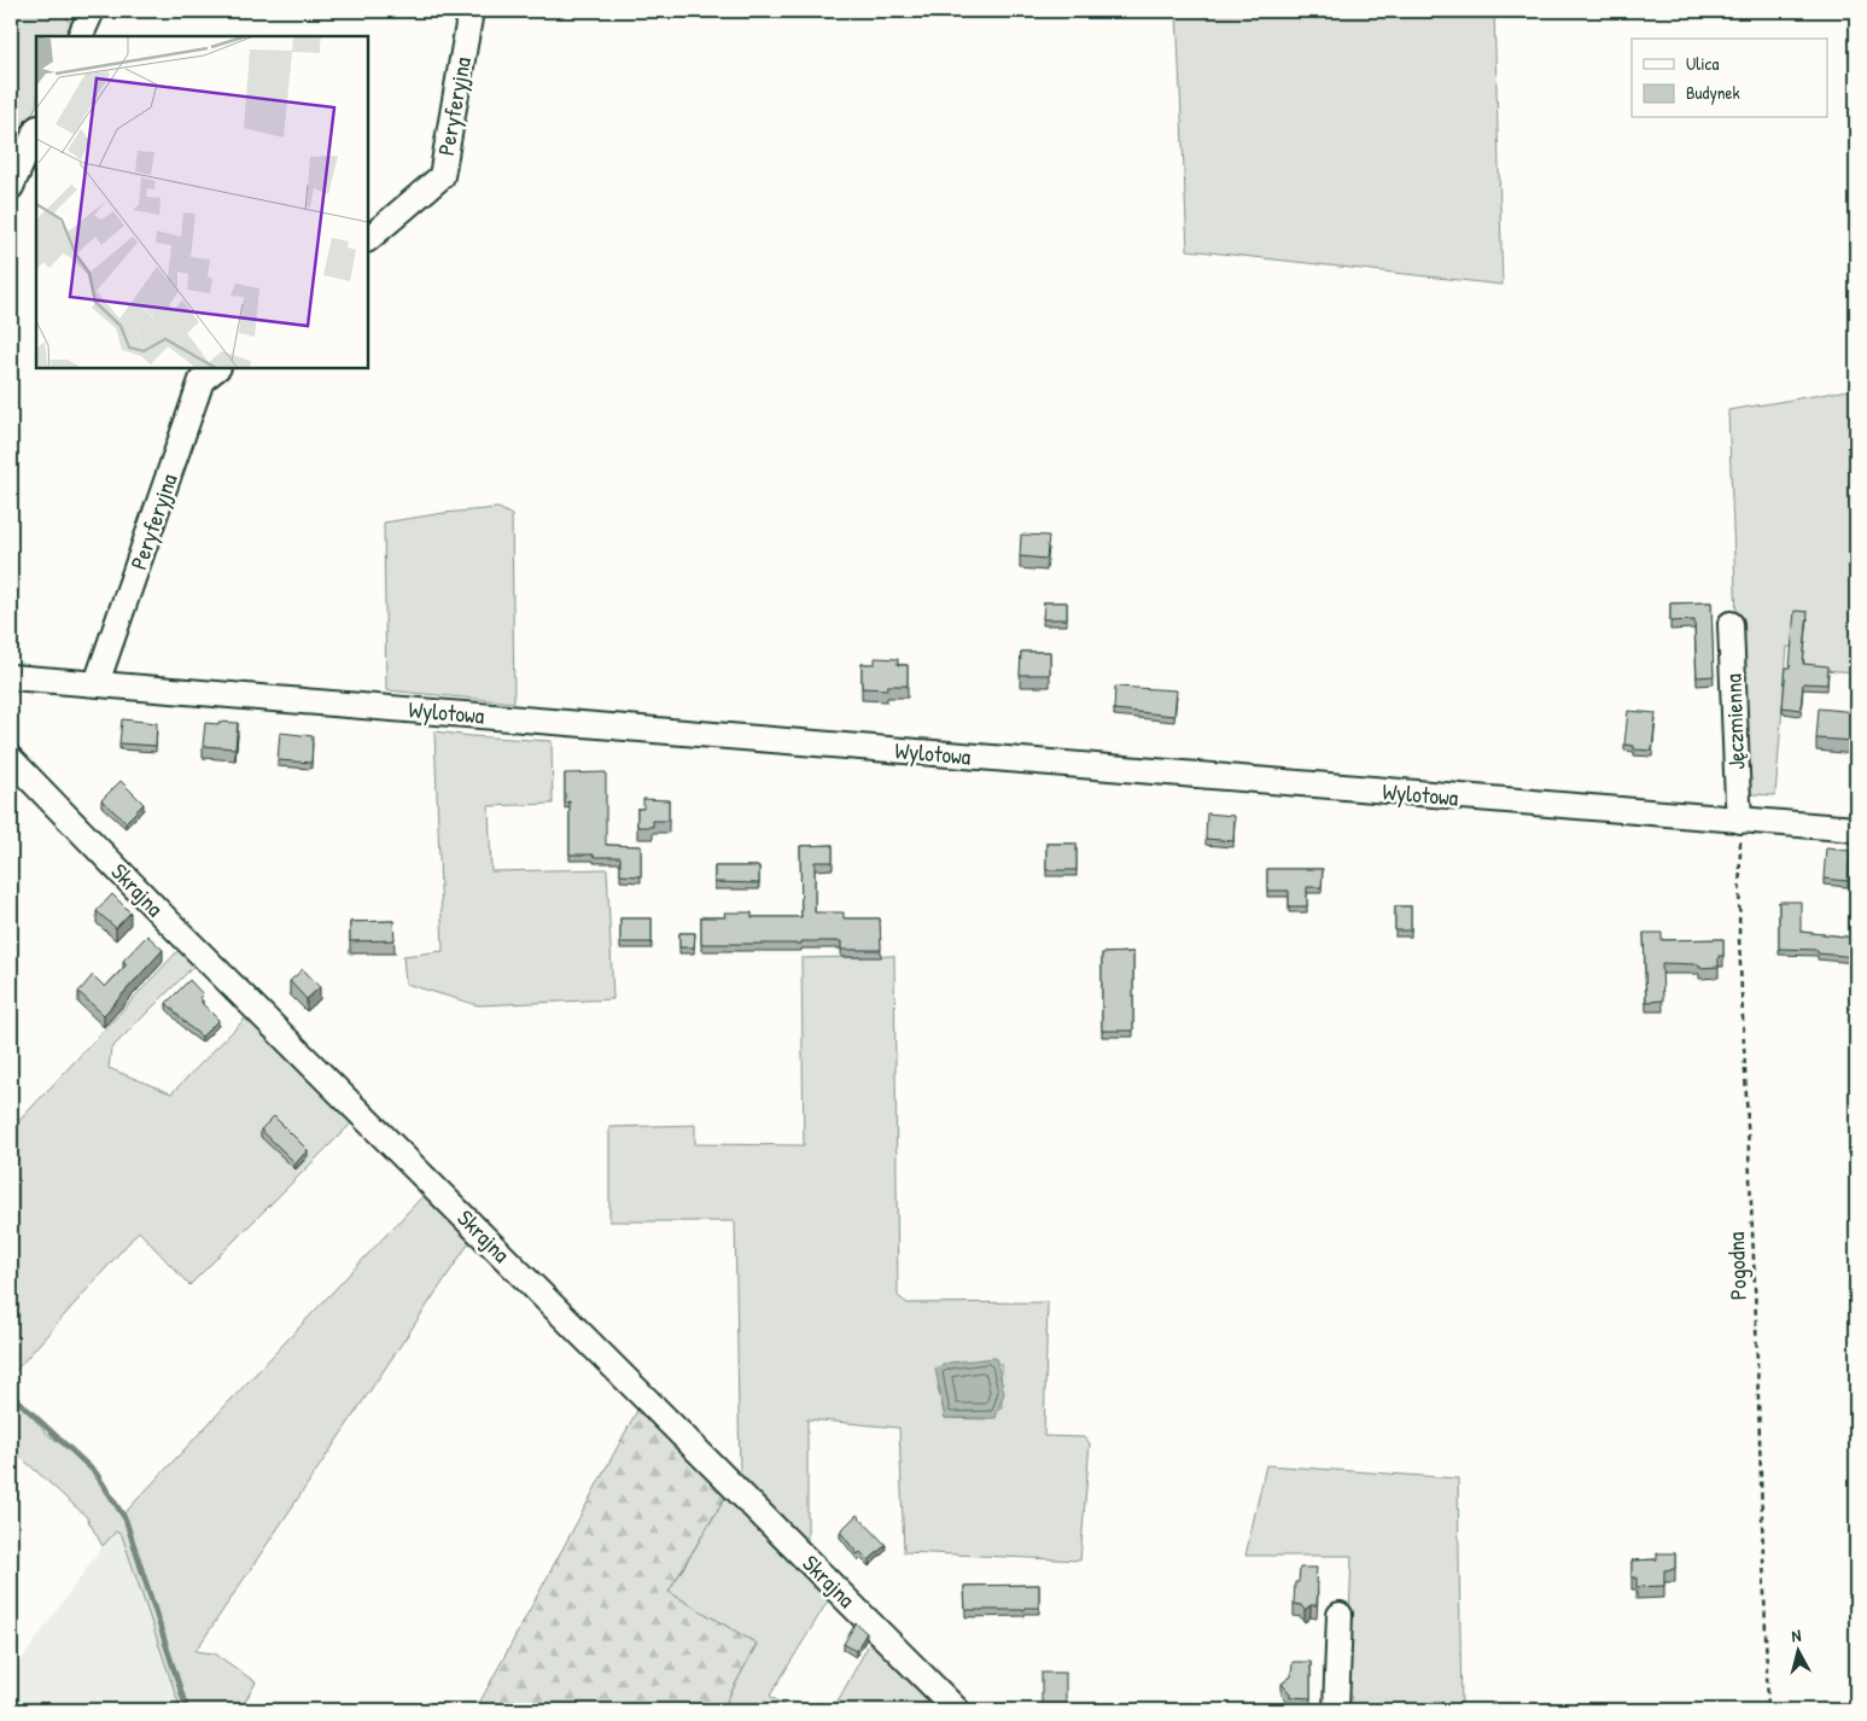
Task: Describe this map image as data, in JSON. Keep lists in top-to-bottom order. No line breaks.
{"streets":{"street":["Peryferyjna","Wylotowa","Jęczmienna","Skrajna"],"path":["Pogodna"]},"crossings":[["Peryferyjna","Wylotowa"],["Wylotowa","Jęczmienna"],["Wylotowa","Pogodna"],["Jęczmienna","Pogodna"]],"legend":["Ulica","Budynek"],"north":"top"}
